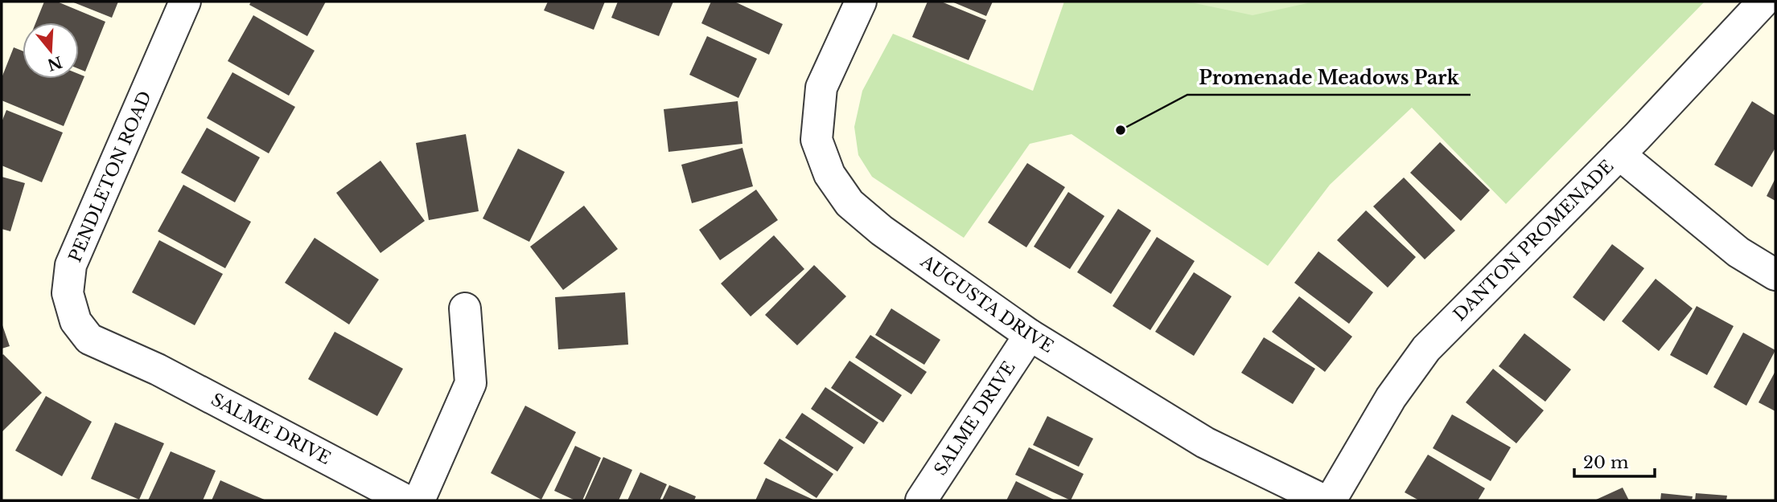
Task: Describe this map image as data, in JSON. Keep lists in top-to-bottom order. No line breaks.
{"streets":{"street":["PENDLETON ROAD","DANTON PROMENADE","AUGUSTA DRIVE","SALME DRIVE"]},"crossings":[["PENDLETON ROAD","SALME DRIVE"],["AUGUSTA DRIVE","SALME DRIVE"]],"places":["Promenade Meadows Park"],"scale_bar":"20 m","north":"bottom"}
